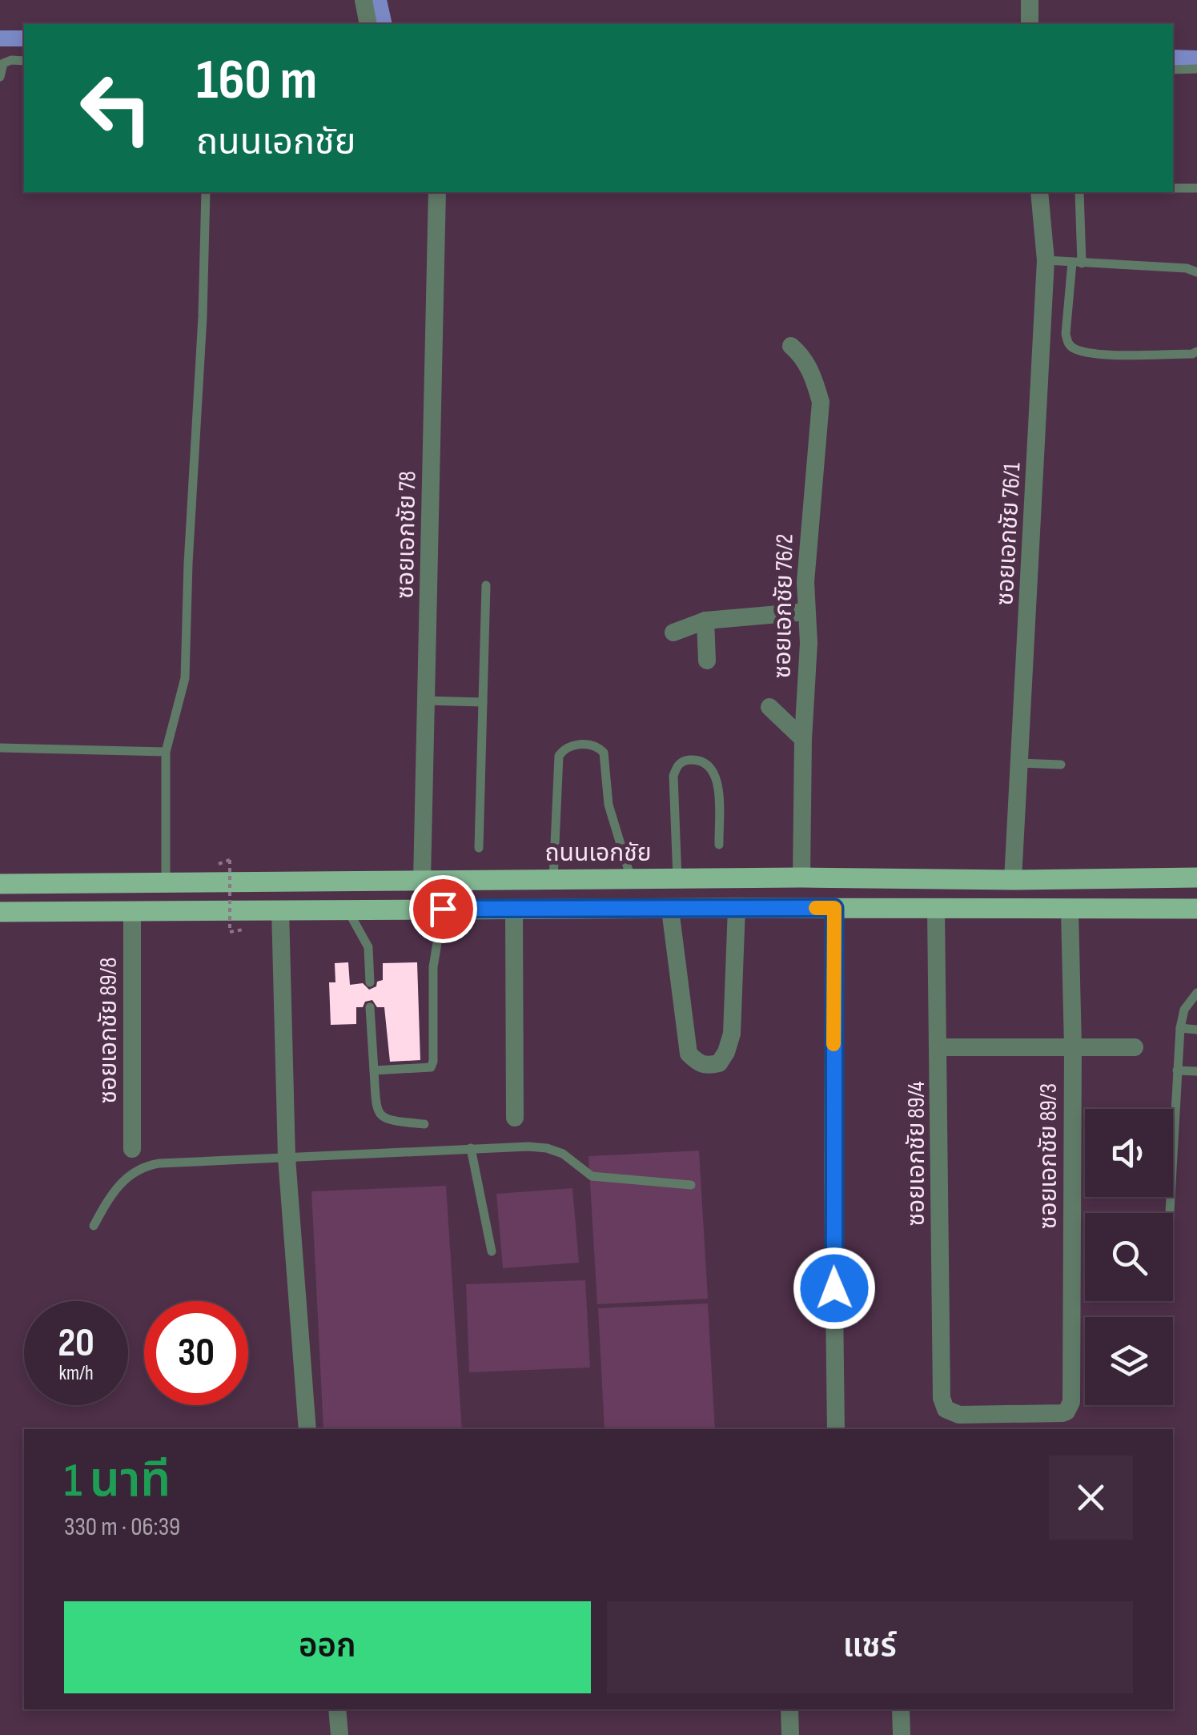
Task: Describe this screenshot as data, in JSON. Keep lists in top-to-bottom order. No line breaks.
{"streets":{"main road":["ถนนเอกชัย"],"street":["ซอยเอกชัย 76/1","ซอยเอกชัย 78","ซอยเอกชัย 76/2","ซอยเอกชัย 89/8","ซอยเอกชัย 89/4","ซอยเอกชัย 89/3"]},"crossings":[["ซอยเอกชัย 76/1","ถนนเอกชัย"],["ซอยเอกชัย 78","ถนนเอกชัย"],["ซอยเอกชัย 76/2","ถนนเอกชัย"],["ซอยเอกชัย 89/4","ซอยเอกชัย 89/3"]],"page":{"turn":["160 m","ถนนเอกชัย"],"speed":"20 km/h","limit":"30","heading":["1 นาที","330 m · 06:39"],"buttons":["ออก","แชร์"]}}
